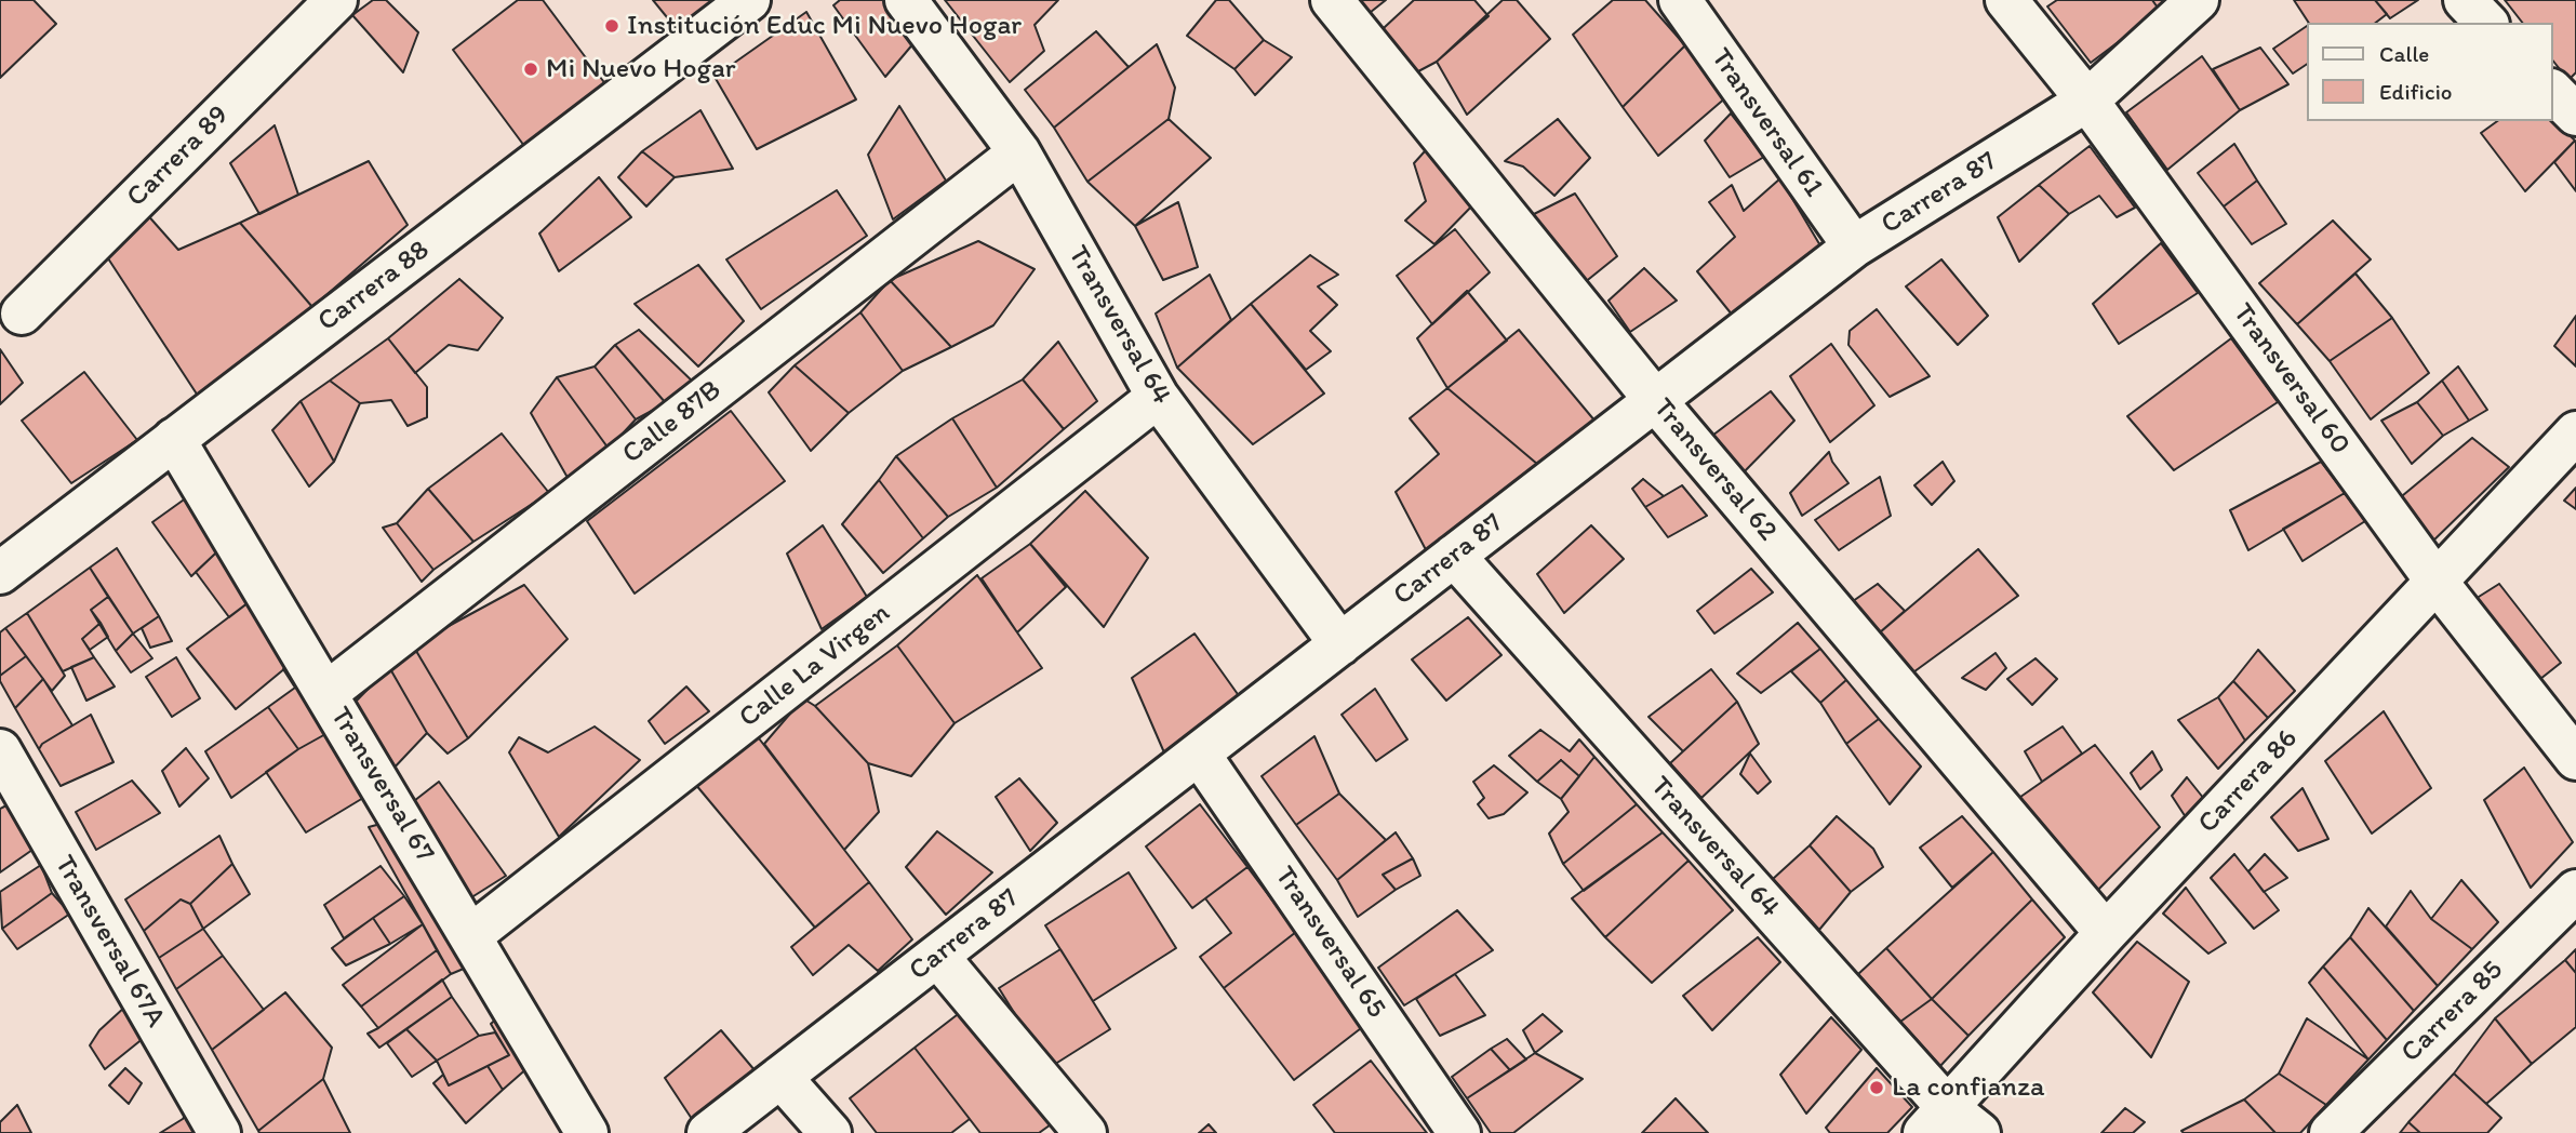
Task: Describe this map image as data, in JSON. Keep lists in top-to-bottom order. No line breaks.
{"streets":{"street":["Transversal 61","Carrera 89","Carrera 87","Carrera 88","Transversal 64","Transversal 60","Calle 87B","Transversal 62","Calle La Virgen","Carrera 86","Transversal 67","Transversal 67A","Transversal 65","Carrera 85"]},"crossings":[["Transversal 61","Carrera 87"],["Carrera 87","Transversal 64"],["Carrera 87","Transversal 60"],["Carrera 87","Transversal 62"],["Carrera 87","Transversal 65"],["Carrera 88","Transversal 67"],["Transversal 64","Calle 87B"],["Transversal 64","Calle La Virgen"],["Transversal 64","Carrera 86"],["Transversal 60","Carrera 86"],["Calle 87B","Transversal 67"],["Transversal 62","Carrera 86"],["Calle La Virgen","Transversal 67"]],"places":["Institución Educ Mi Nuevo Hogar","Mi Nuevo Hogar","La confianza"],"legend":["Calle","Edificio"]}
